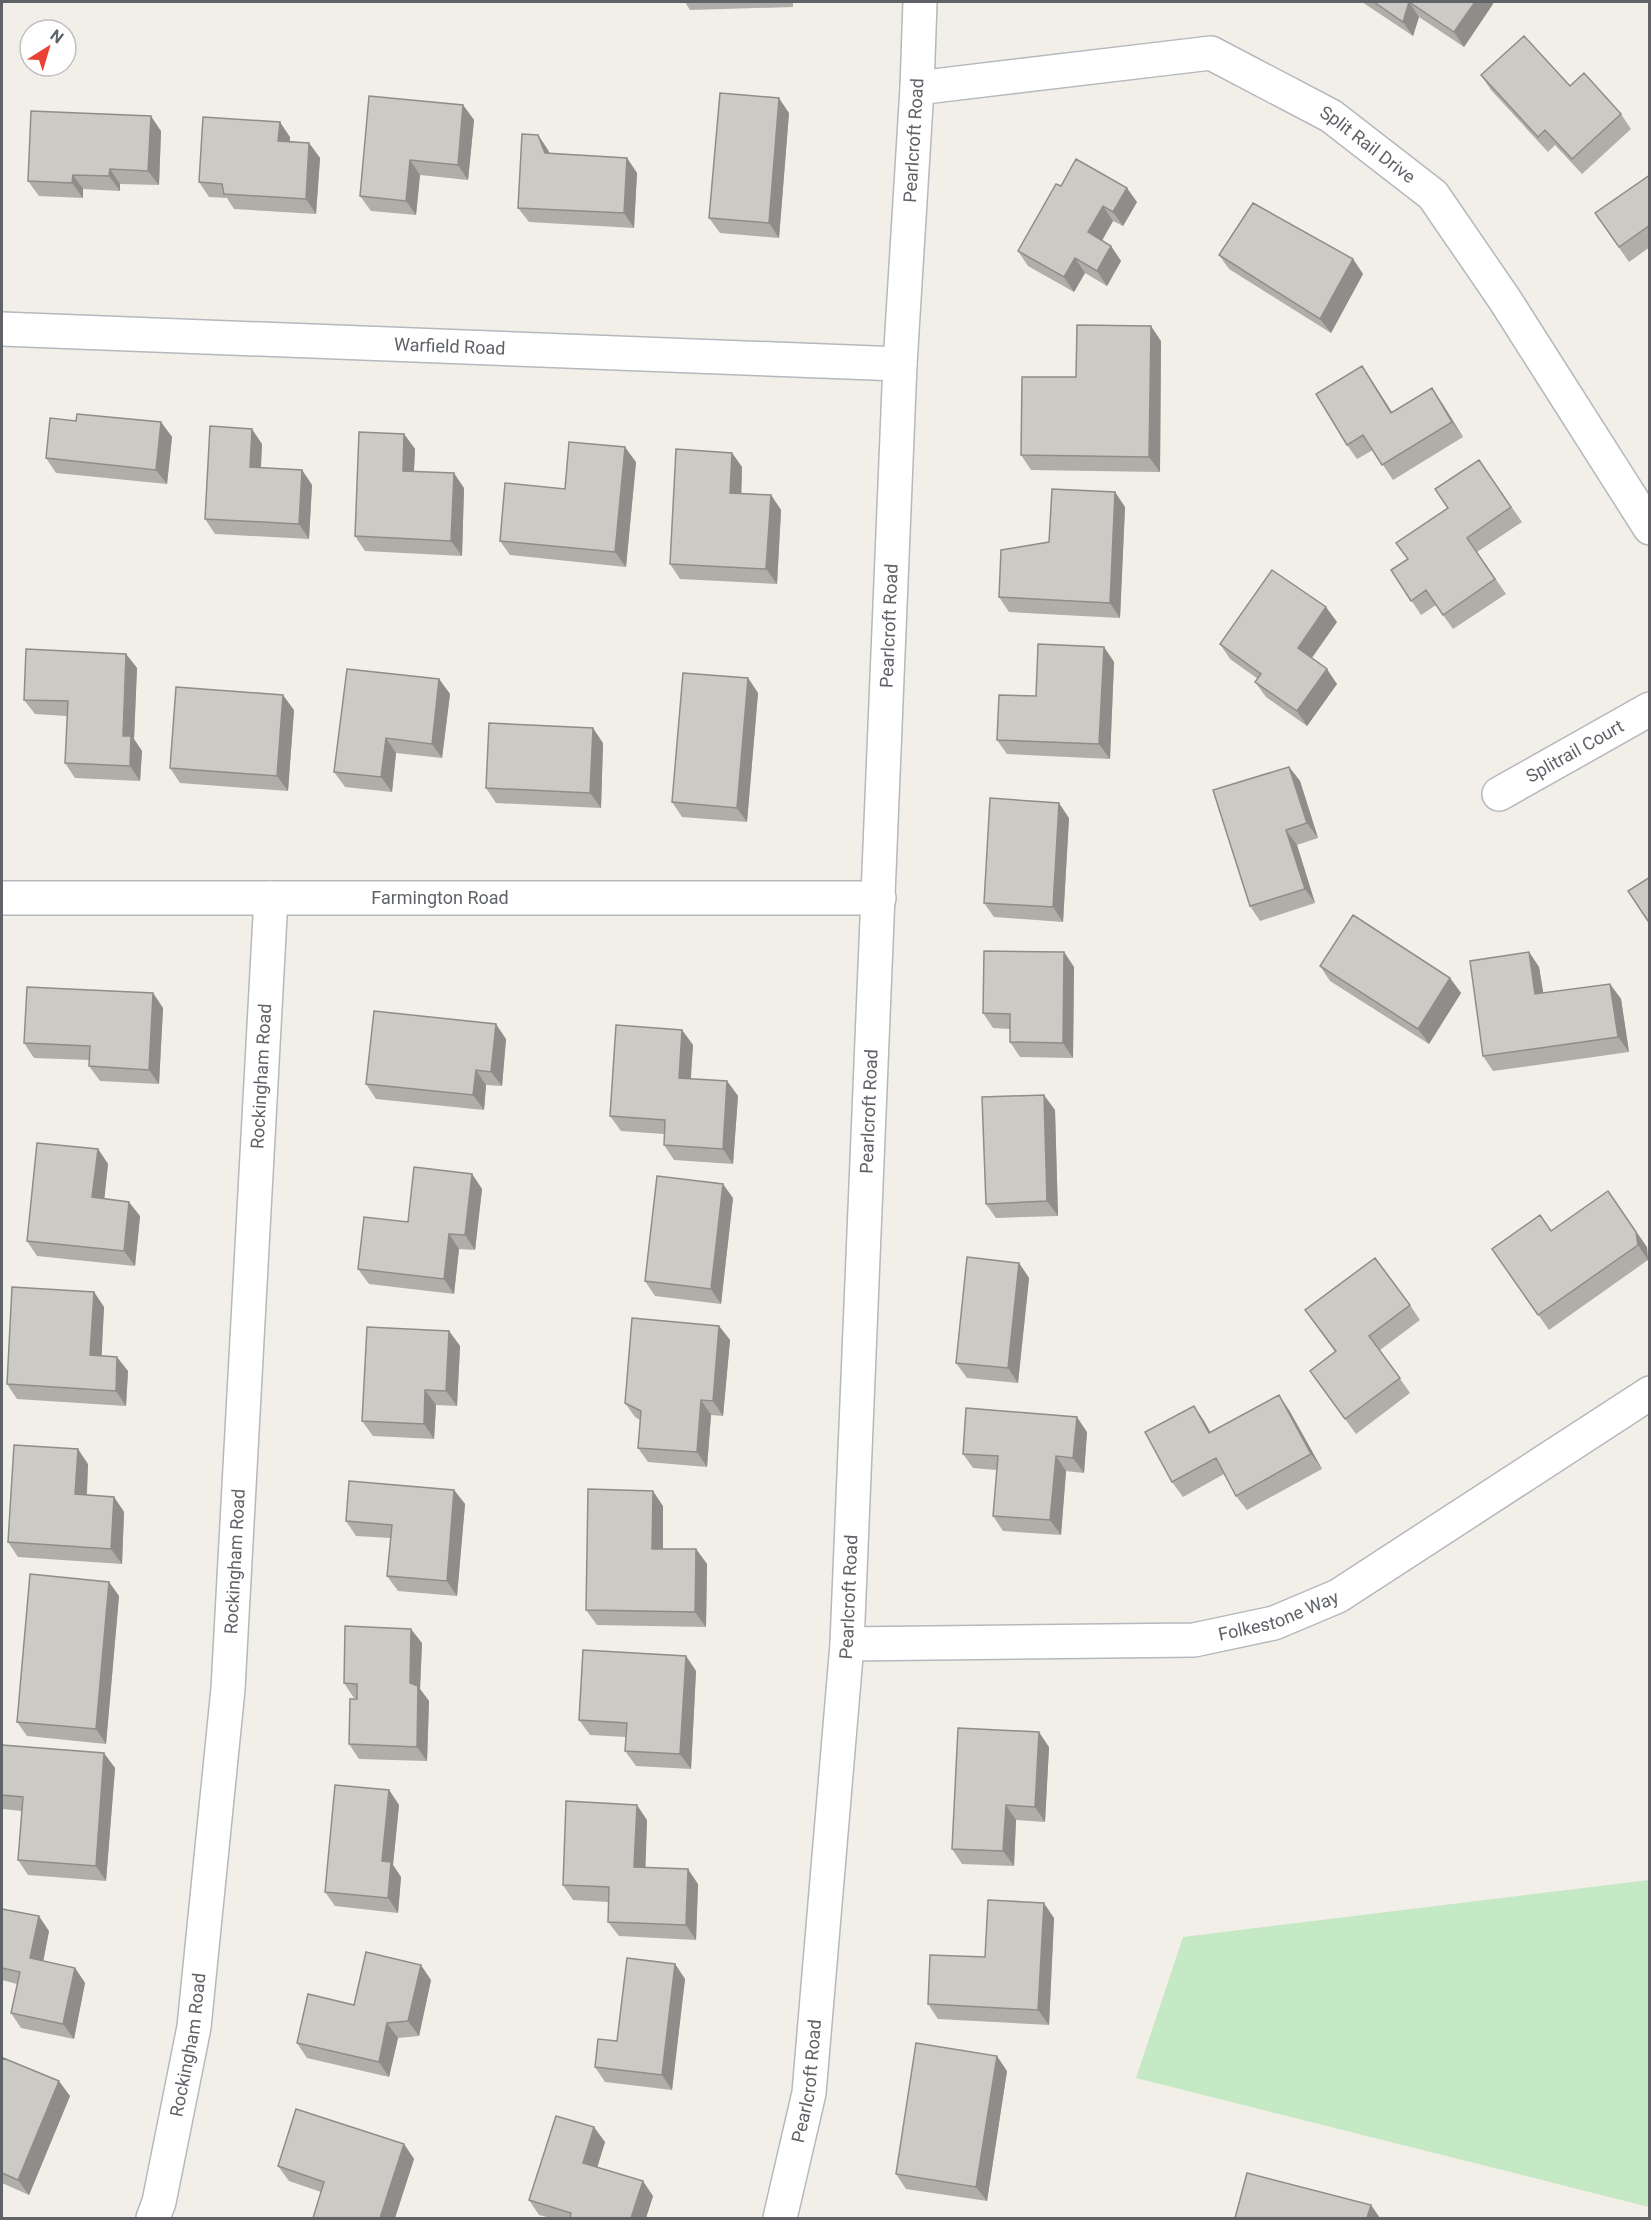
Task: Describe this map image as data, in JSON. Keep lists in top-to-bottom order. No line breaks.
{"streets":{"street":["Pearlcroft Road","Split Rail Drive","Warfield Road","Splitrail Court","Farmington Road","Rockingham Road","Folkestone Way"]},"crossings":[["Pearlcroft Road","Split Rail Drive"],["Pearlcroft Road","Warfield Road"],["Pearlcroft Road","Farmington Road"],["Pearlcroft Road","Folkestone Way"],["Farmington Road","Rockingham Road"]],"north":"top right"}
